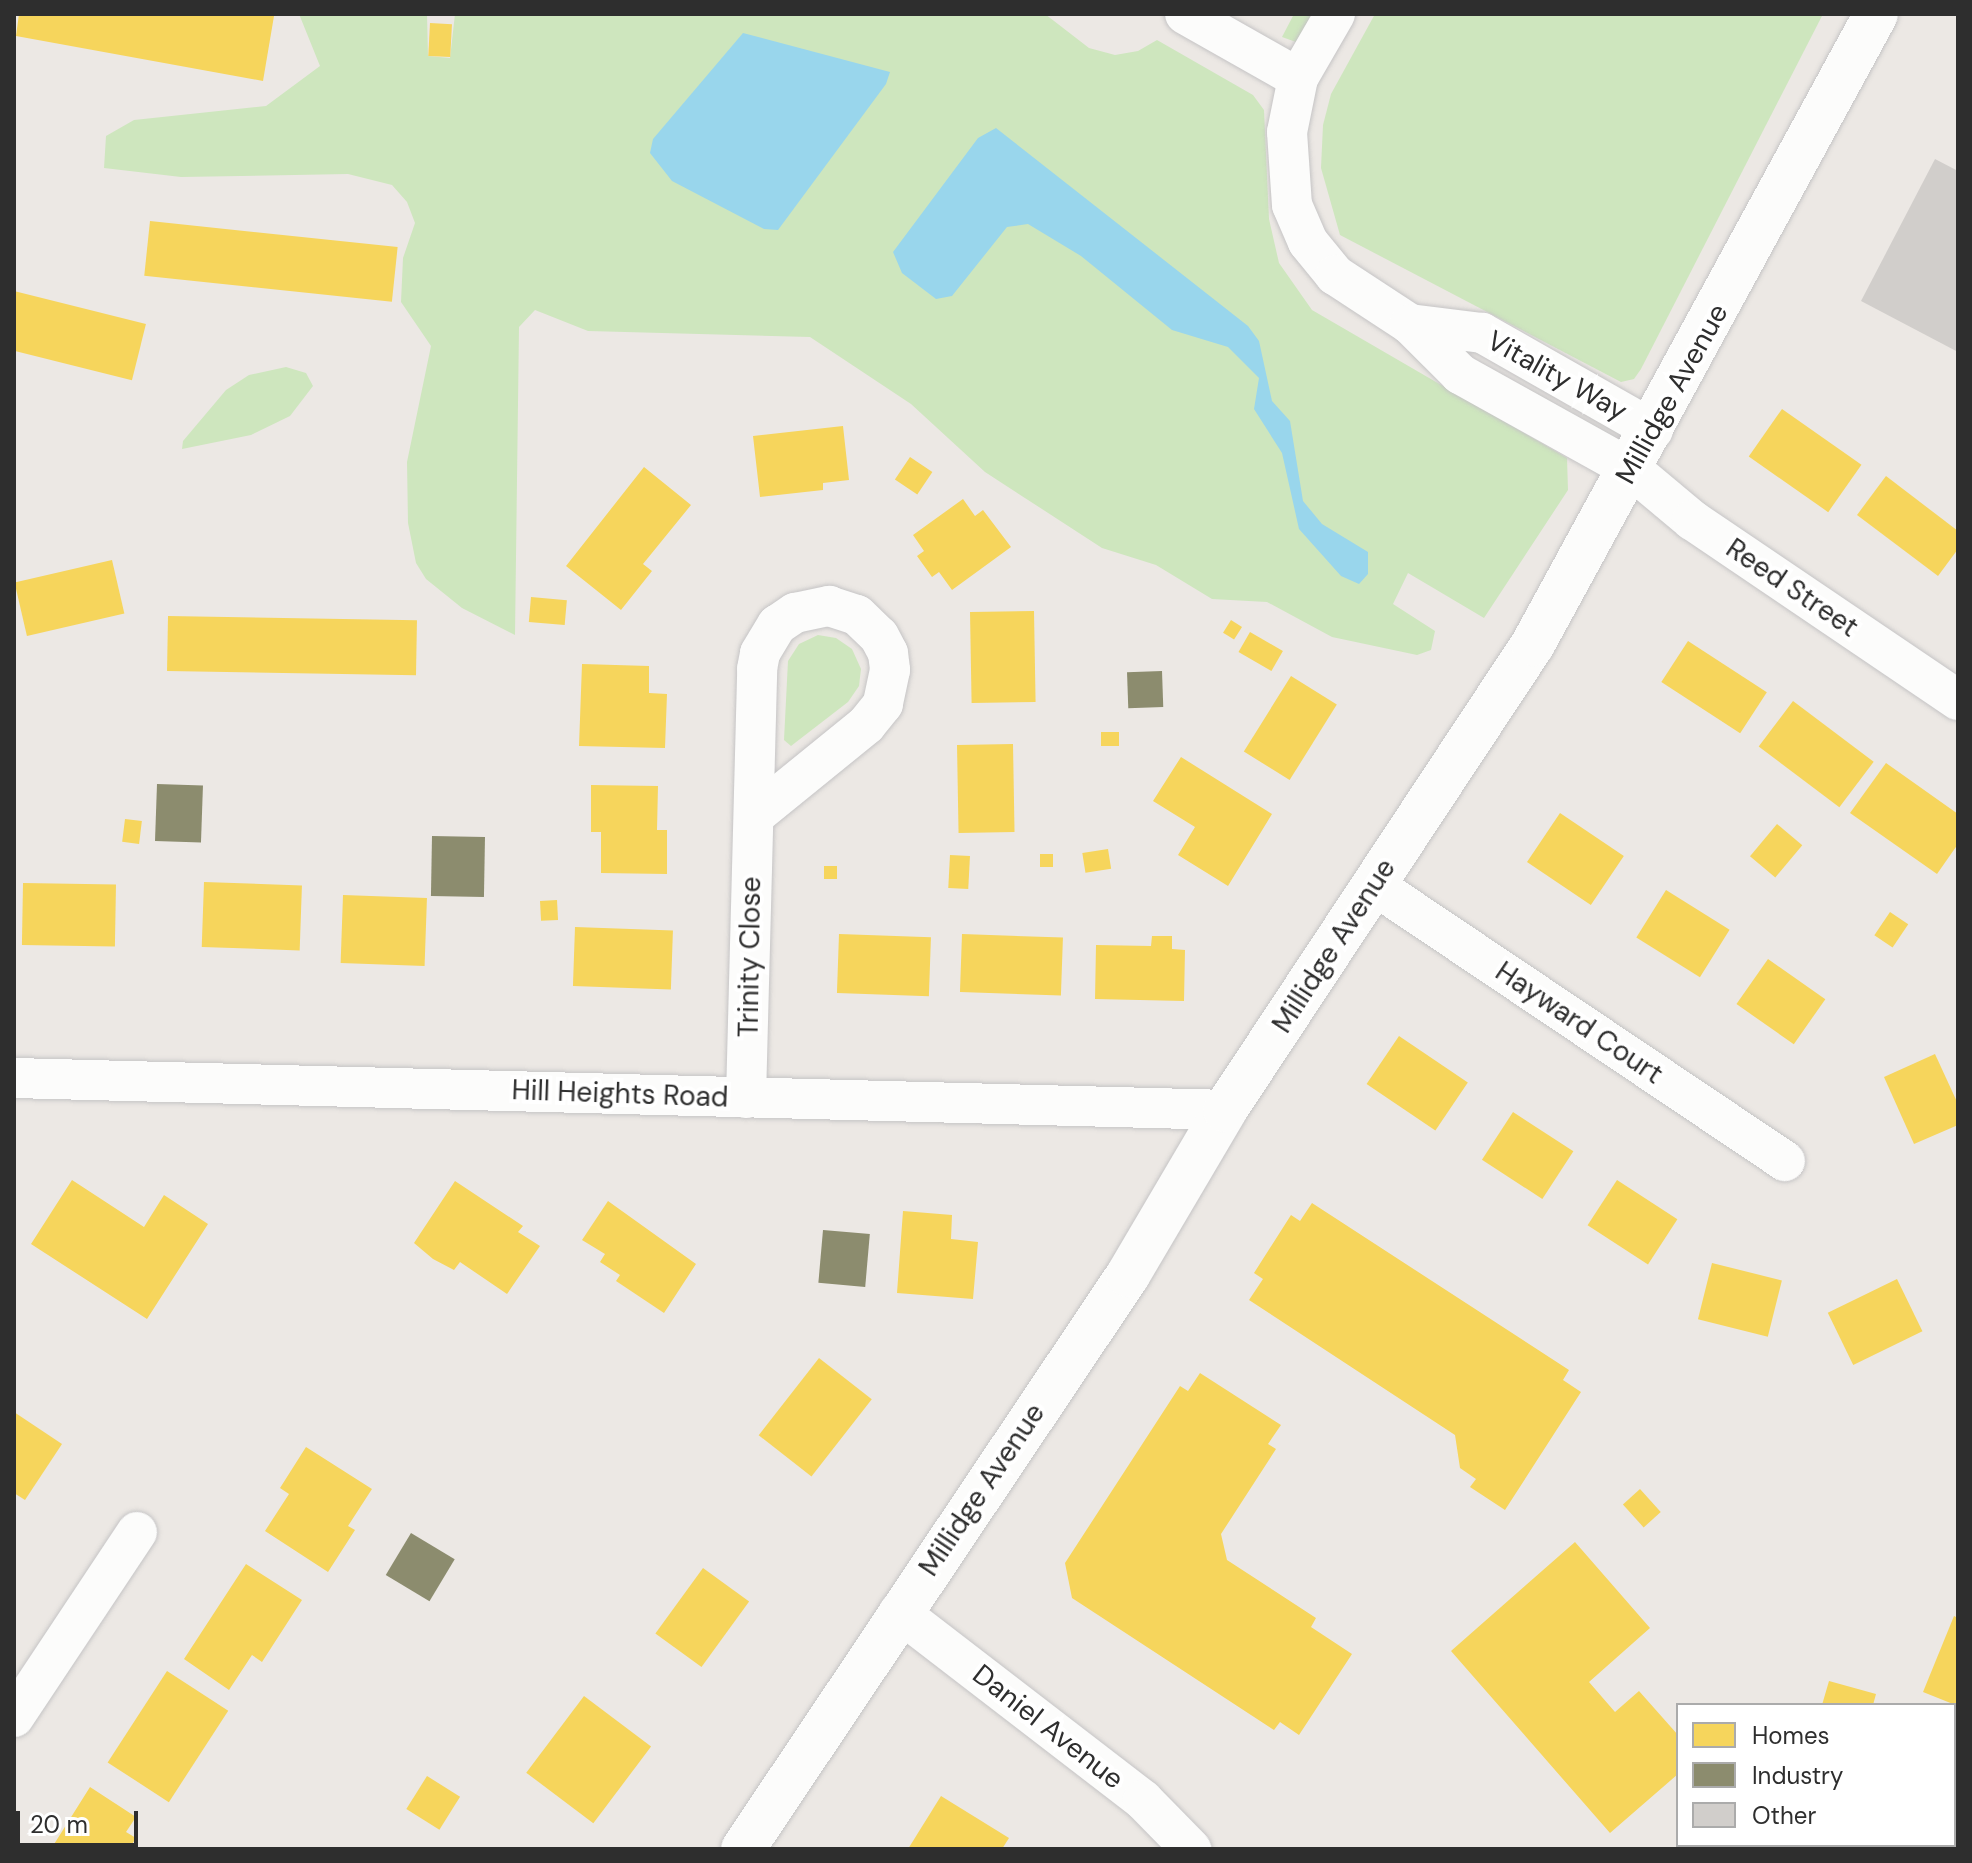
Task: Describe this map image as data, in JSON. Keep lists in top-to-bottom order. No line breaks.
{"streets":{"street":["Vitality Way","Millidge Avenue","Reed Street","Trinity Close","Hayward Court","Hill Heights Road","Daniel Avenue"]},"crossings":[["Vitality Way","Millidge Avenue"],["Vitality Way","Reed Street"],["Millidge Avenue","Reed Street"],["Millidge Avenue","Hayward Court"],["Millidge Avenue","Hill Heights Road"],["Millidge Avenue","Daniel Avenue"],["Trinity Close","Hill Heights Road"]],"legend":["Homes","Industry","Other"],"scale_bar":"20 m"}
